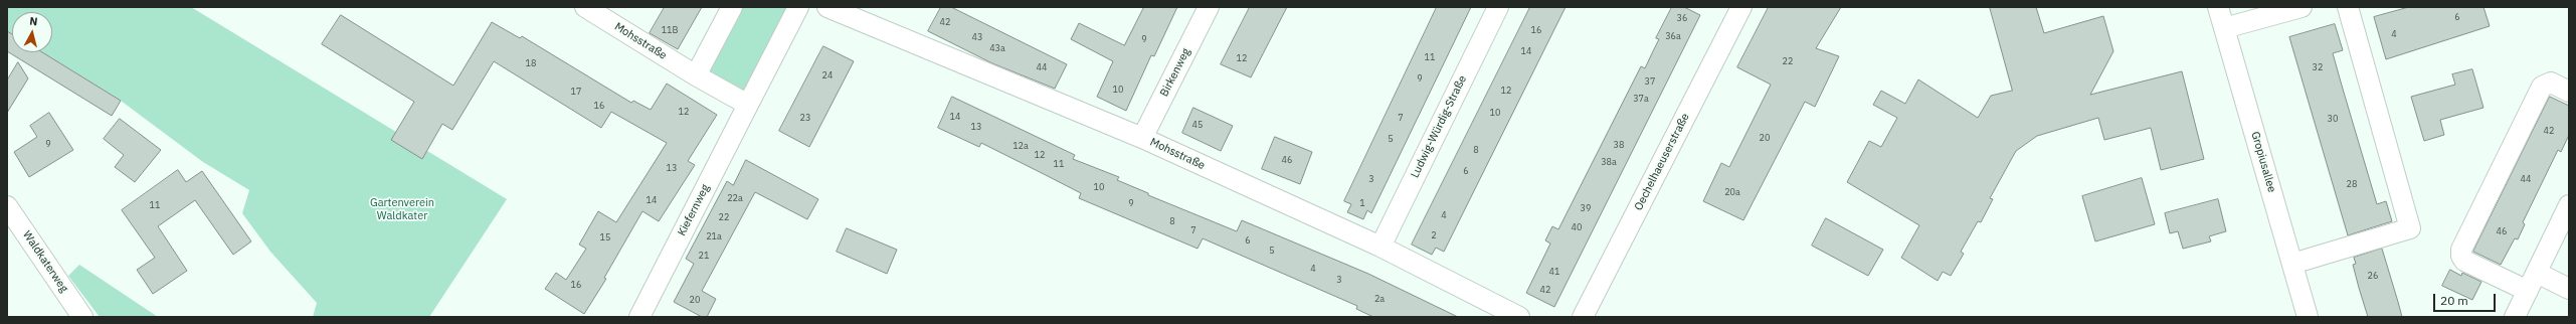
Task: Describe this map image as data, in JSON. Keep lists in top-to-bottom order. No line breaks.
{"streets":{"street":["Mohsstraße","Birkenweg","Ludwig-Würdig-Straße","Oechelhaeuserstraße","Gropiusallee","Kiefernweg","Waldkaterweg"]},"crossings":[["Mohsstraße","Birkenweg"],["Mohsstraße","Ludwig-Würdig-Straße"]],"parks":["Gartenverein Waldkater"],"house_numbers":["6","36","42","11B","16","4","36a","43","9","43a","14","11","12","22","18","44","32","24","9","37","10","12","17","37a","16","12","10","14","23","7","30","45","13","42","20","5","9","38","12a","8","12","46","38a","11","13","6","3","44","28","10","20a","22a","14","9","1","11","39","4","22","8","40","7","46","2","21a","15","6","5","21","4","41","26","3","16","42","2a","20"],"scale_bar":"20 m","north":"top"}
